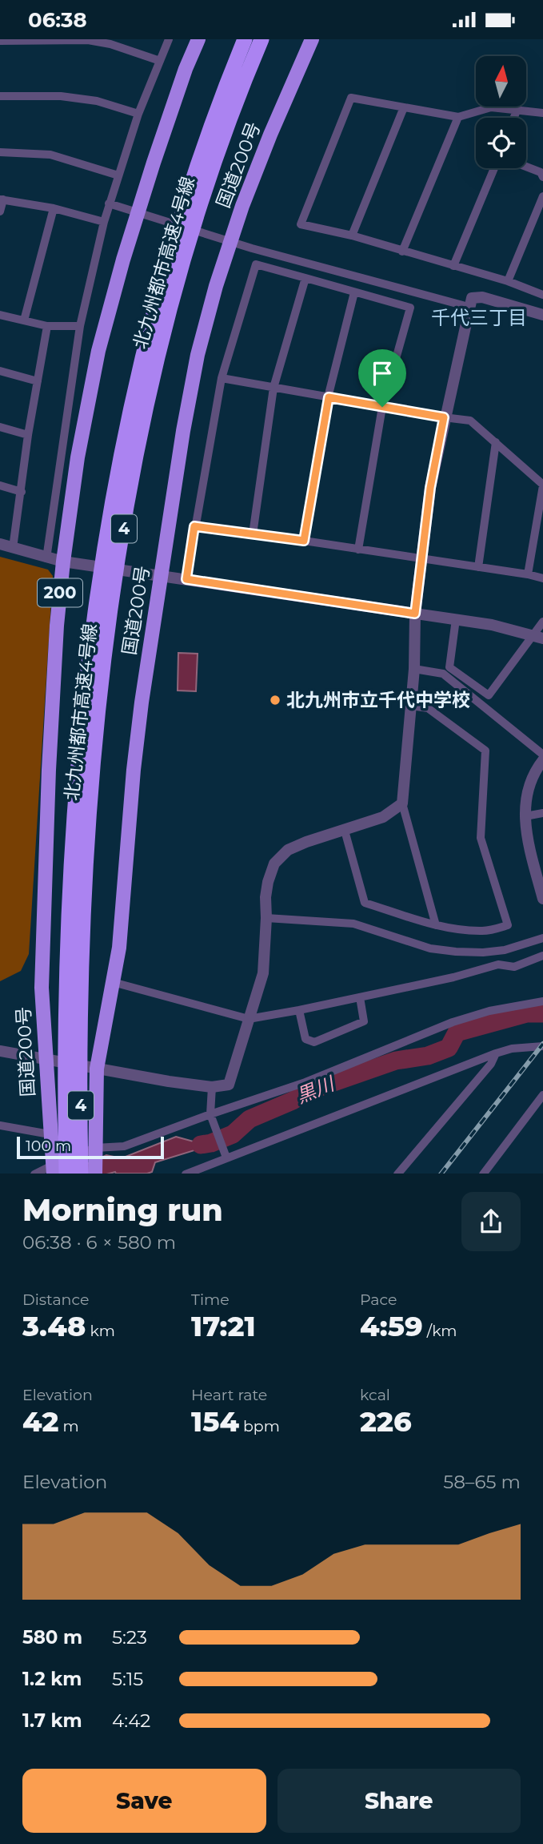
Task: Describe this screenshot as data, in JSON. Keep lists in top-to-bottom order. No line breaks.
{"streets":{"highway":["国道200号","北九州都市高速4号線","4","200"]},"crossings":[["国道200号","北九州都市高速4号線"]],"districts":["千代三丁目"],"water":["黒川"],"places":["北九州市立千代中学校"],"scale_bar":"100 m","north":"top","page":{"status":"06:38","scale":"100 m","heading":["Morning run","06:38 · 6 × 580 m"],"stats":[["Distance","3.48 km"],["Time","17:21"],["Pace","4:59 /km"],["Elevation","42 m"],["Heart rate","154 bpm"],["kcal","226"]],"chart":["Elevation","58–65 m"],"list":[{"name":"580 m","note":"5:23"},{"name":"1.2 km","note":"5:15"},{"name":"1.7 km","note":"4:42"}],"buttons":["Save","Share"]}}
